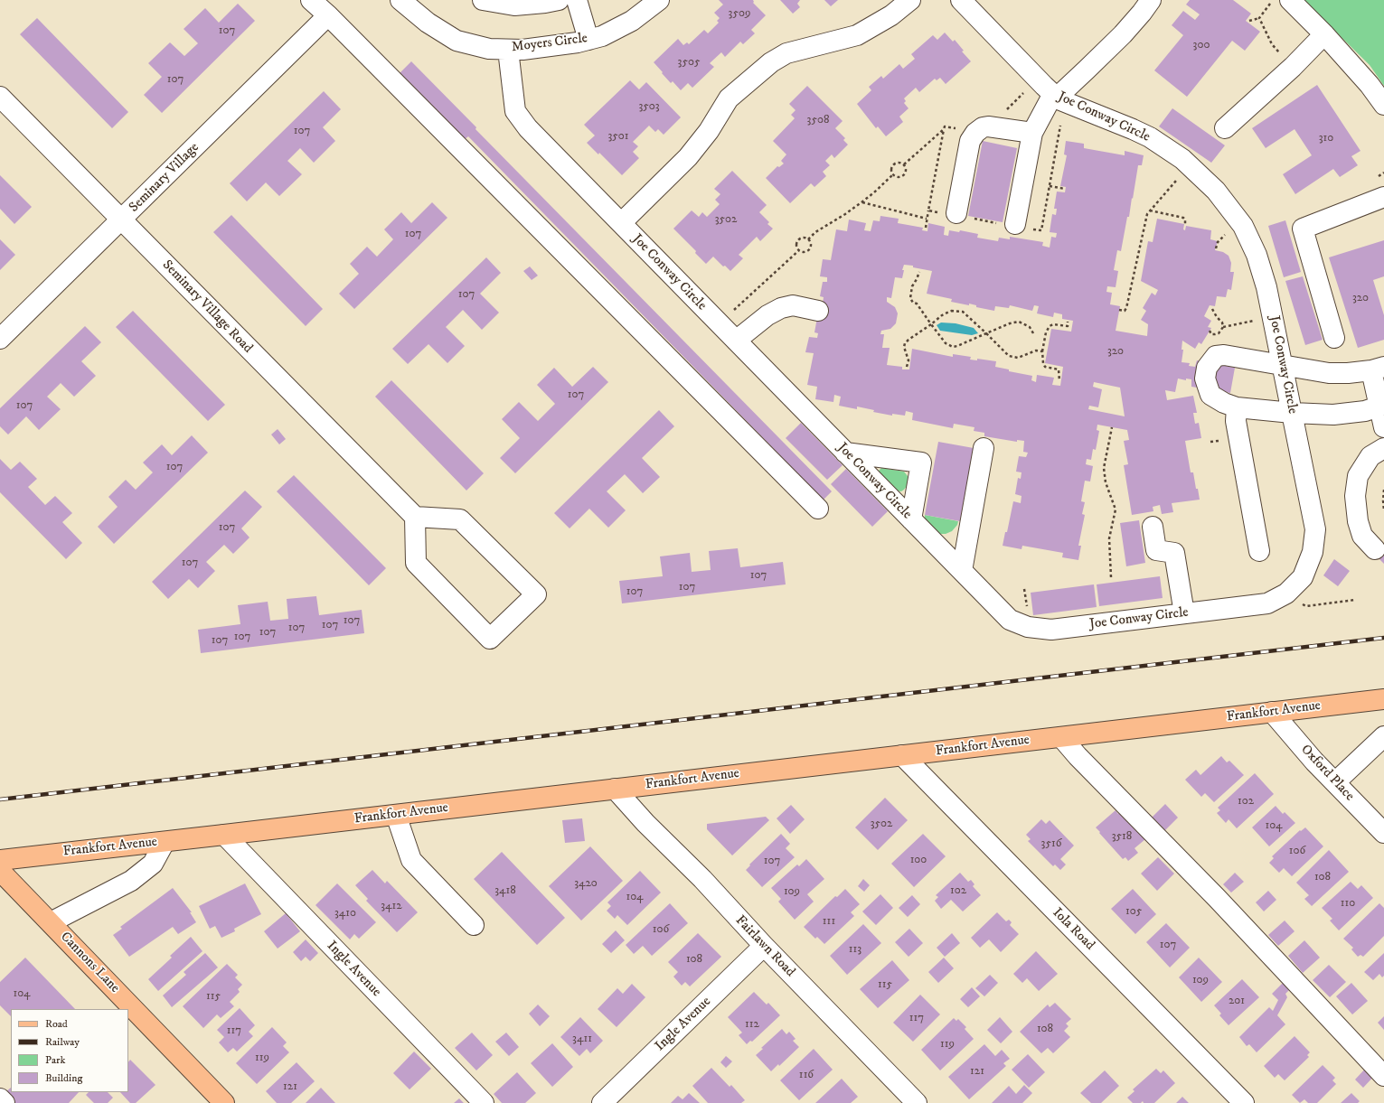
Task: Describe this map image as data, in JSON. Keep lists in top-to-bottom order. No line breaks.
{"streets":{"main road":["Frankfort Avenue","Cannons Lane"],"street":["Moyers Circle","Joe Conway Circle","Seminary Village","Seminary Village Road","Oxford Place","Iola Road","Fairlawn Road","Ingle Avenue"]},"crossings":[["Moyers Circle","Joe Conway Circle"],["Seminary Village","Seminary Village Road"],["Frankfort Avenue","Oxford Place"],["Frankfort Avenue","Iola Road"],["Frankfort Avenue","Fairlawn Road"],["Frankfort Avenue","Ingle Avenue"],["Fairlawn Road","Ingle Avenue"]],"house_numbers":["3509","107","300","3505","107","3503","3508","107","3501","310","3502","107","107","320","320","107","107","107","107","107","107","107","107","107","107","107","107","107","107","102","3502","104","3518","3516","106","100","107","108","3420","3418","102","109","104","110","3412","105","3410","111","106","107","113","108","109","115","104","115","201","117","112","108","117","3411","119","119","121","116","121"],"legend":["Road","Railway","Park","Building"]}
